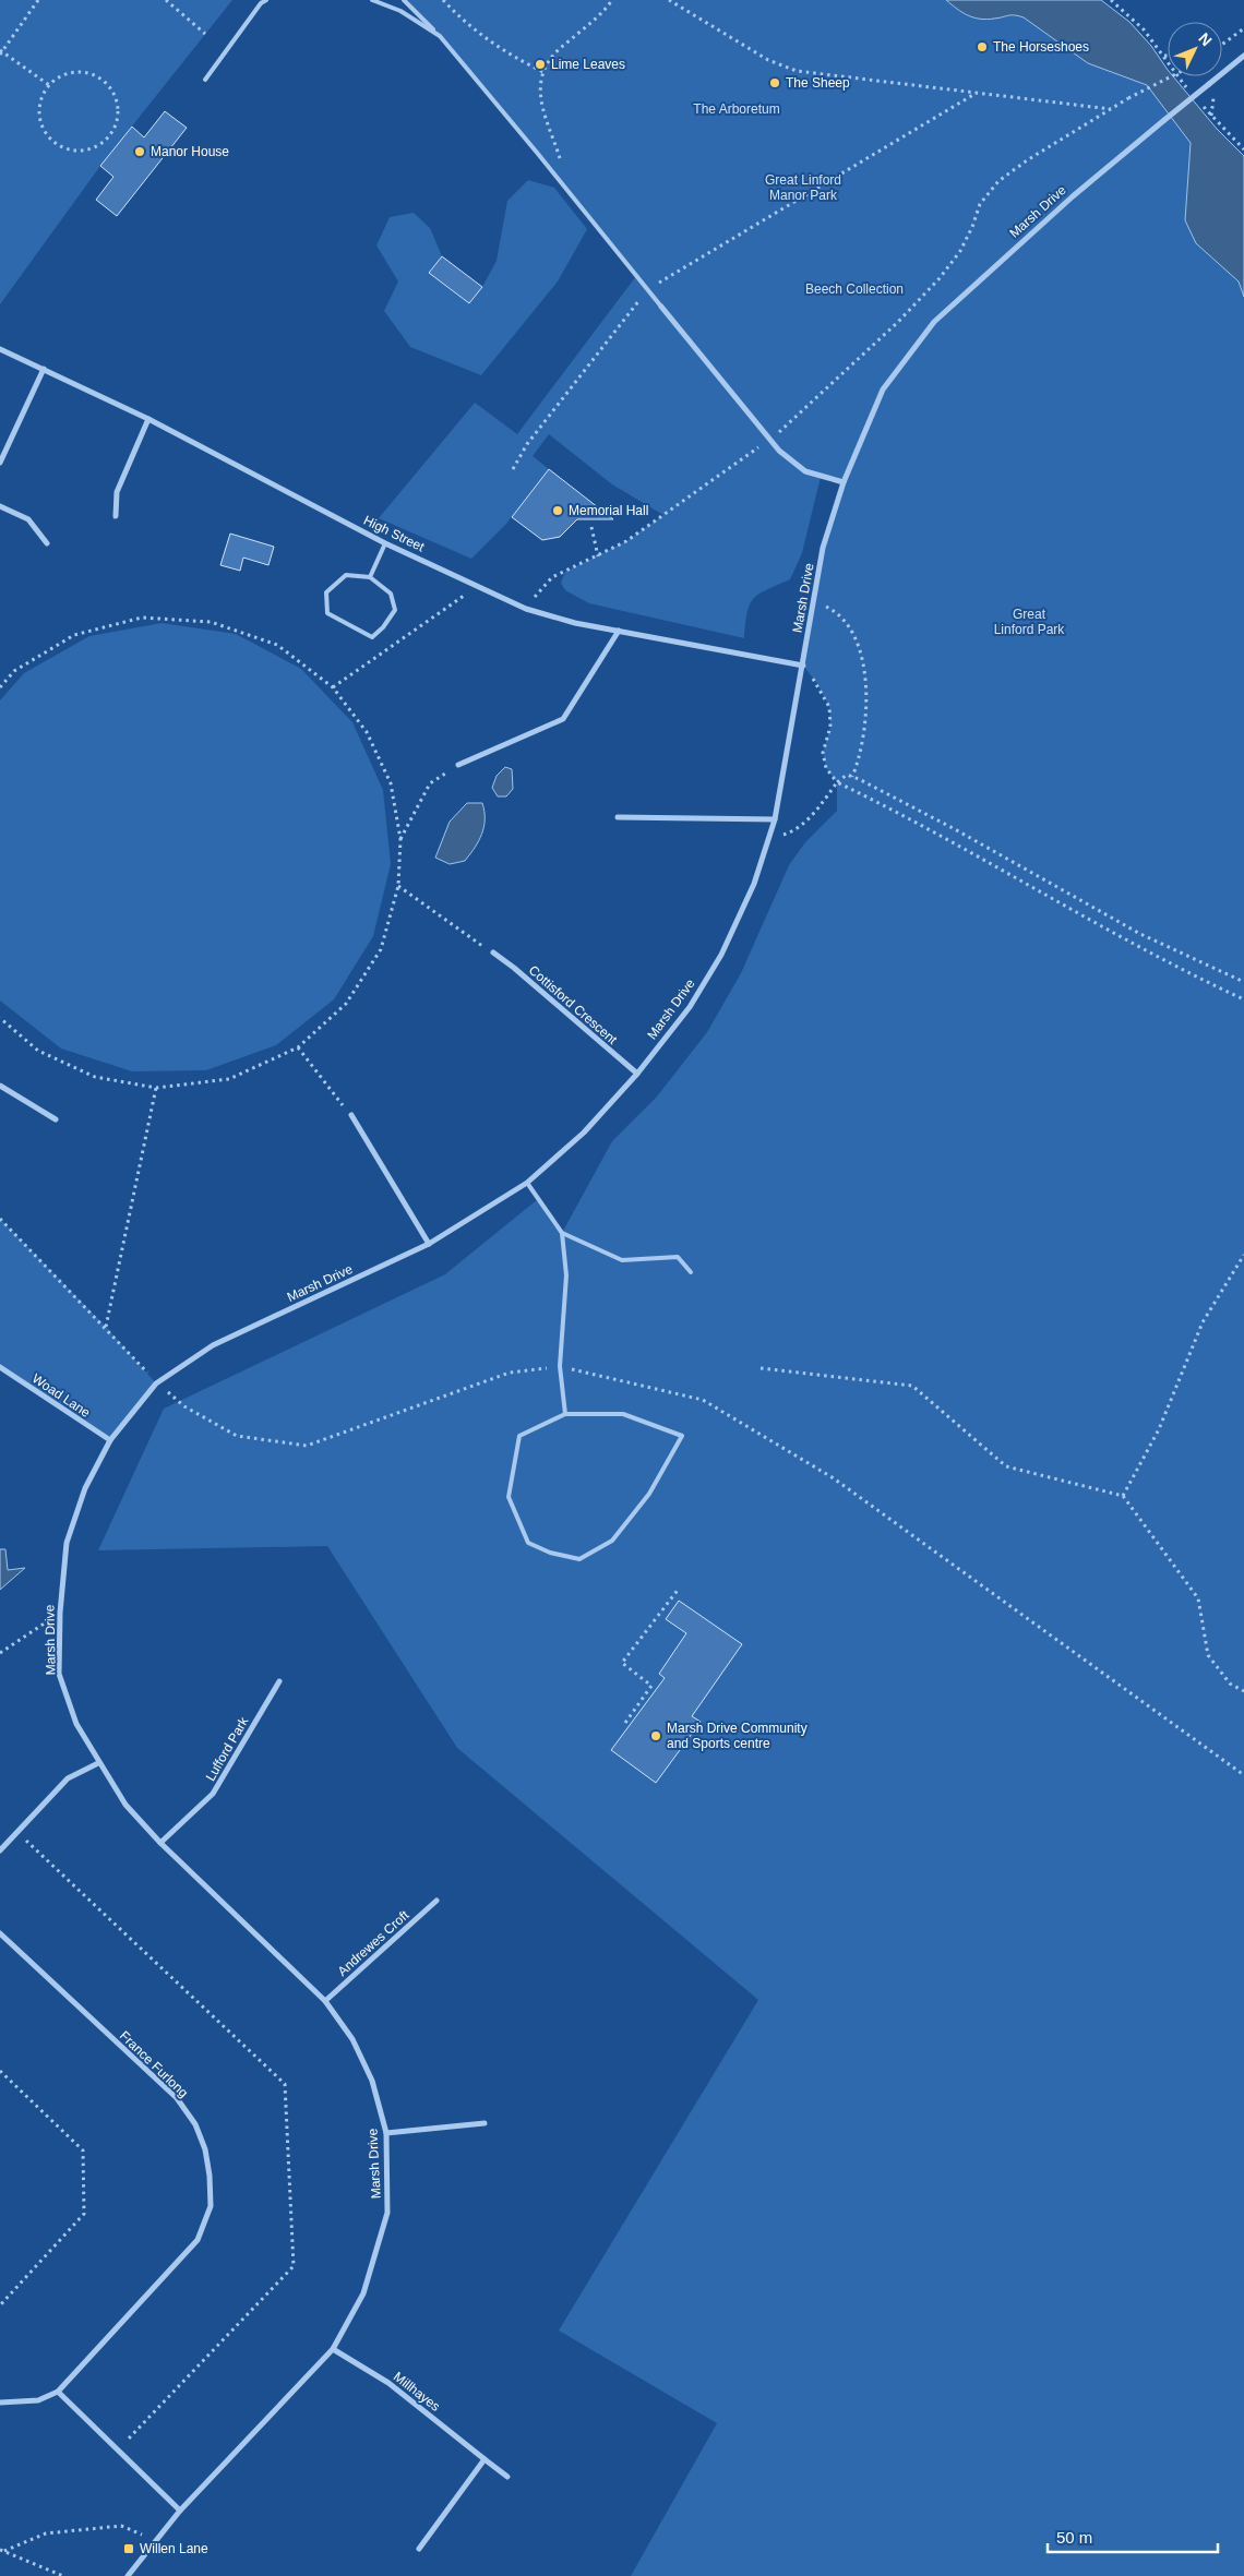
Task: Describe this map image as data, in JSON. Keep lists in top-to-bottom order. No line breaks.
{"streets":{"street":["Marsh Drive","High Street","Cottisford Crescent","Woad Lane","Lufford Park","Andrewes Croft","France Furlong","Millhayes"]},"crossings":[["Marsh Drive","High Street"],["Marsh Drive","Cottisford Crescent"],["Marsh Drive","Woad Lane"],["Marsh Drive","Lufford Park"],["Marsh Drive","Andrewes Croft"],["Marsh Drive","Millhayes"]],"parks":["The Arboretum","Great Linford Manor Park","Beech Collection","Great Linford Park"],"places":{"other":["The Horseshoes","Lime Leaves","The Sheep","Manor House","Memorial Hall","Marsh Drive Community and Sports centre"],"transit":["Willen Lane"]},"scale_bar":"50 m","north":"top right"}
